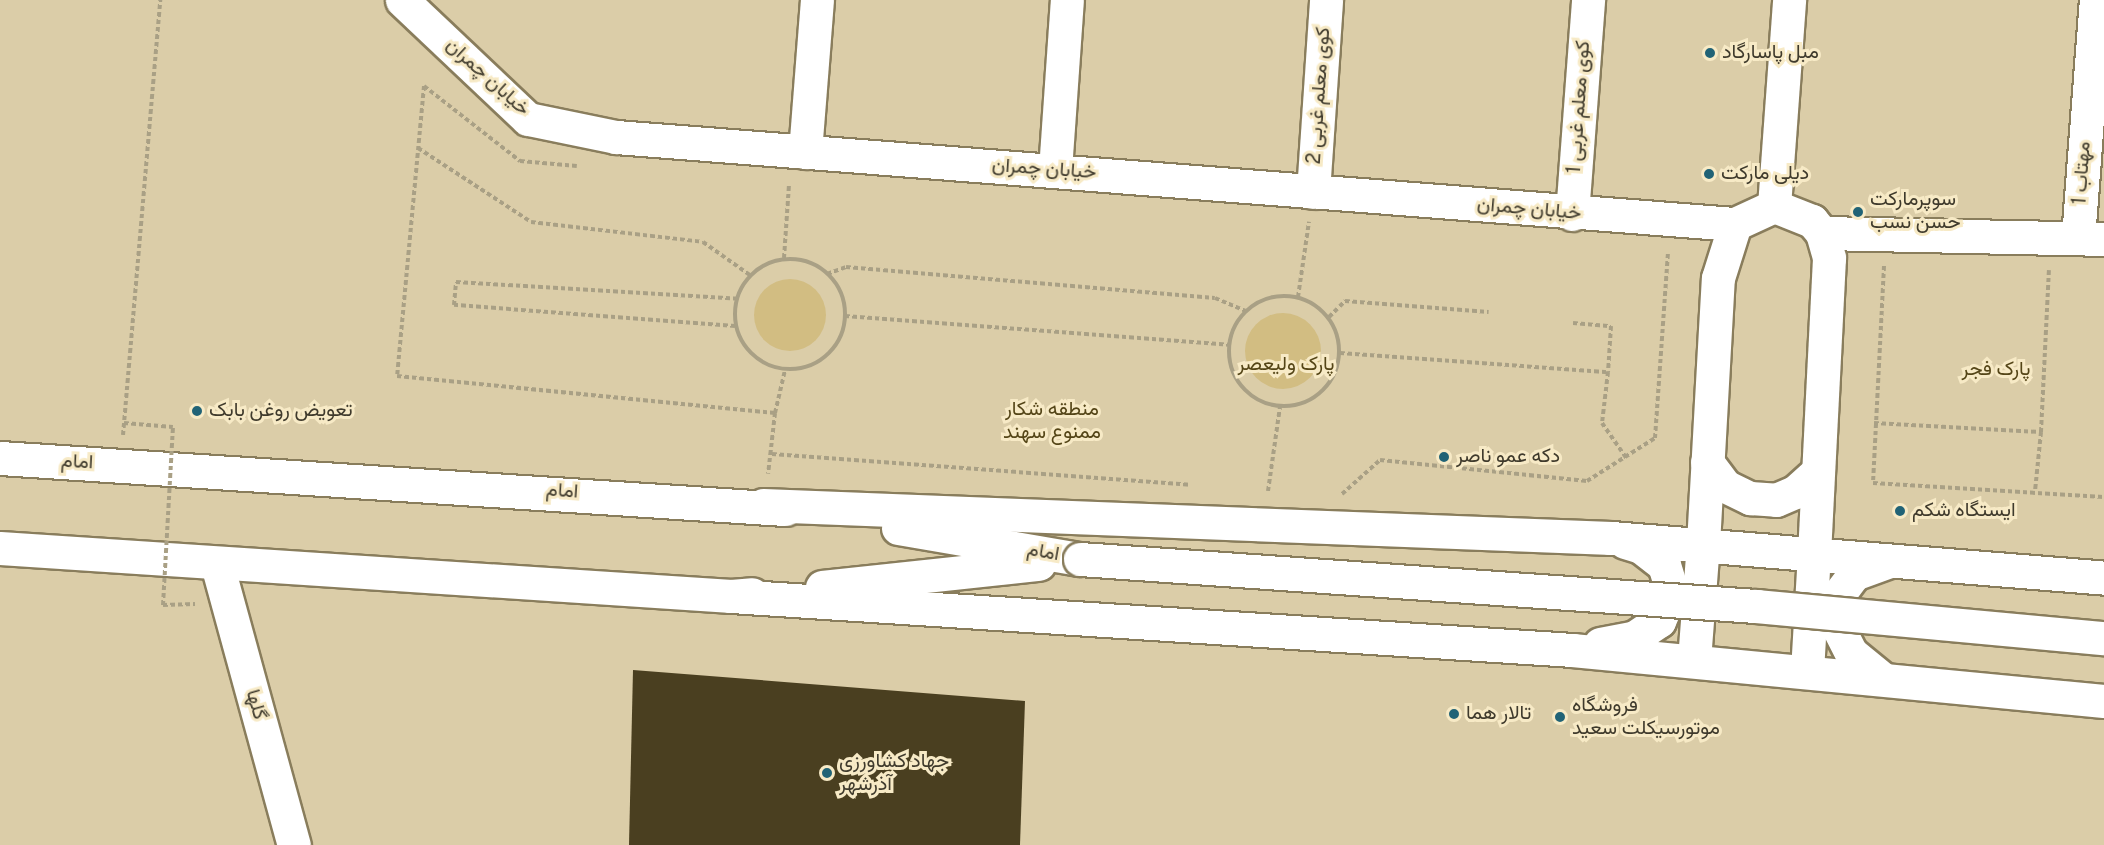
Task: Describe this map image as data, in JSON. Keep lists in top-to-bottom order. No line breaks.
{"streets":{"main road":["خیابان چمران","کوی معلم غربی 2","کوی معلم غربی 1","مهتاب 1","امام","گلها"]},"crossings":[["خیابان چمران","کوی معلم غربی 2"],["خیابان چمران","کوی معلم غربی 1"],["امام","گلها"]],"parks":["پارک ولیعصر","پارک فجر","منطقه شکار ممنوع سهند"],"places":["مبل پاسارگاد","دیلی مارکت","سوپرمارکت حسن نسب","تعویض روغن بابک","دکه عمو ناصر","ایستگاه شکم","تالار هما","فروشگاه موتورسیکلت سعید","جهاد کشاورزی آذرشهر"]}
